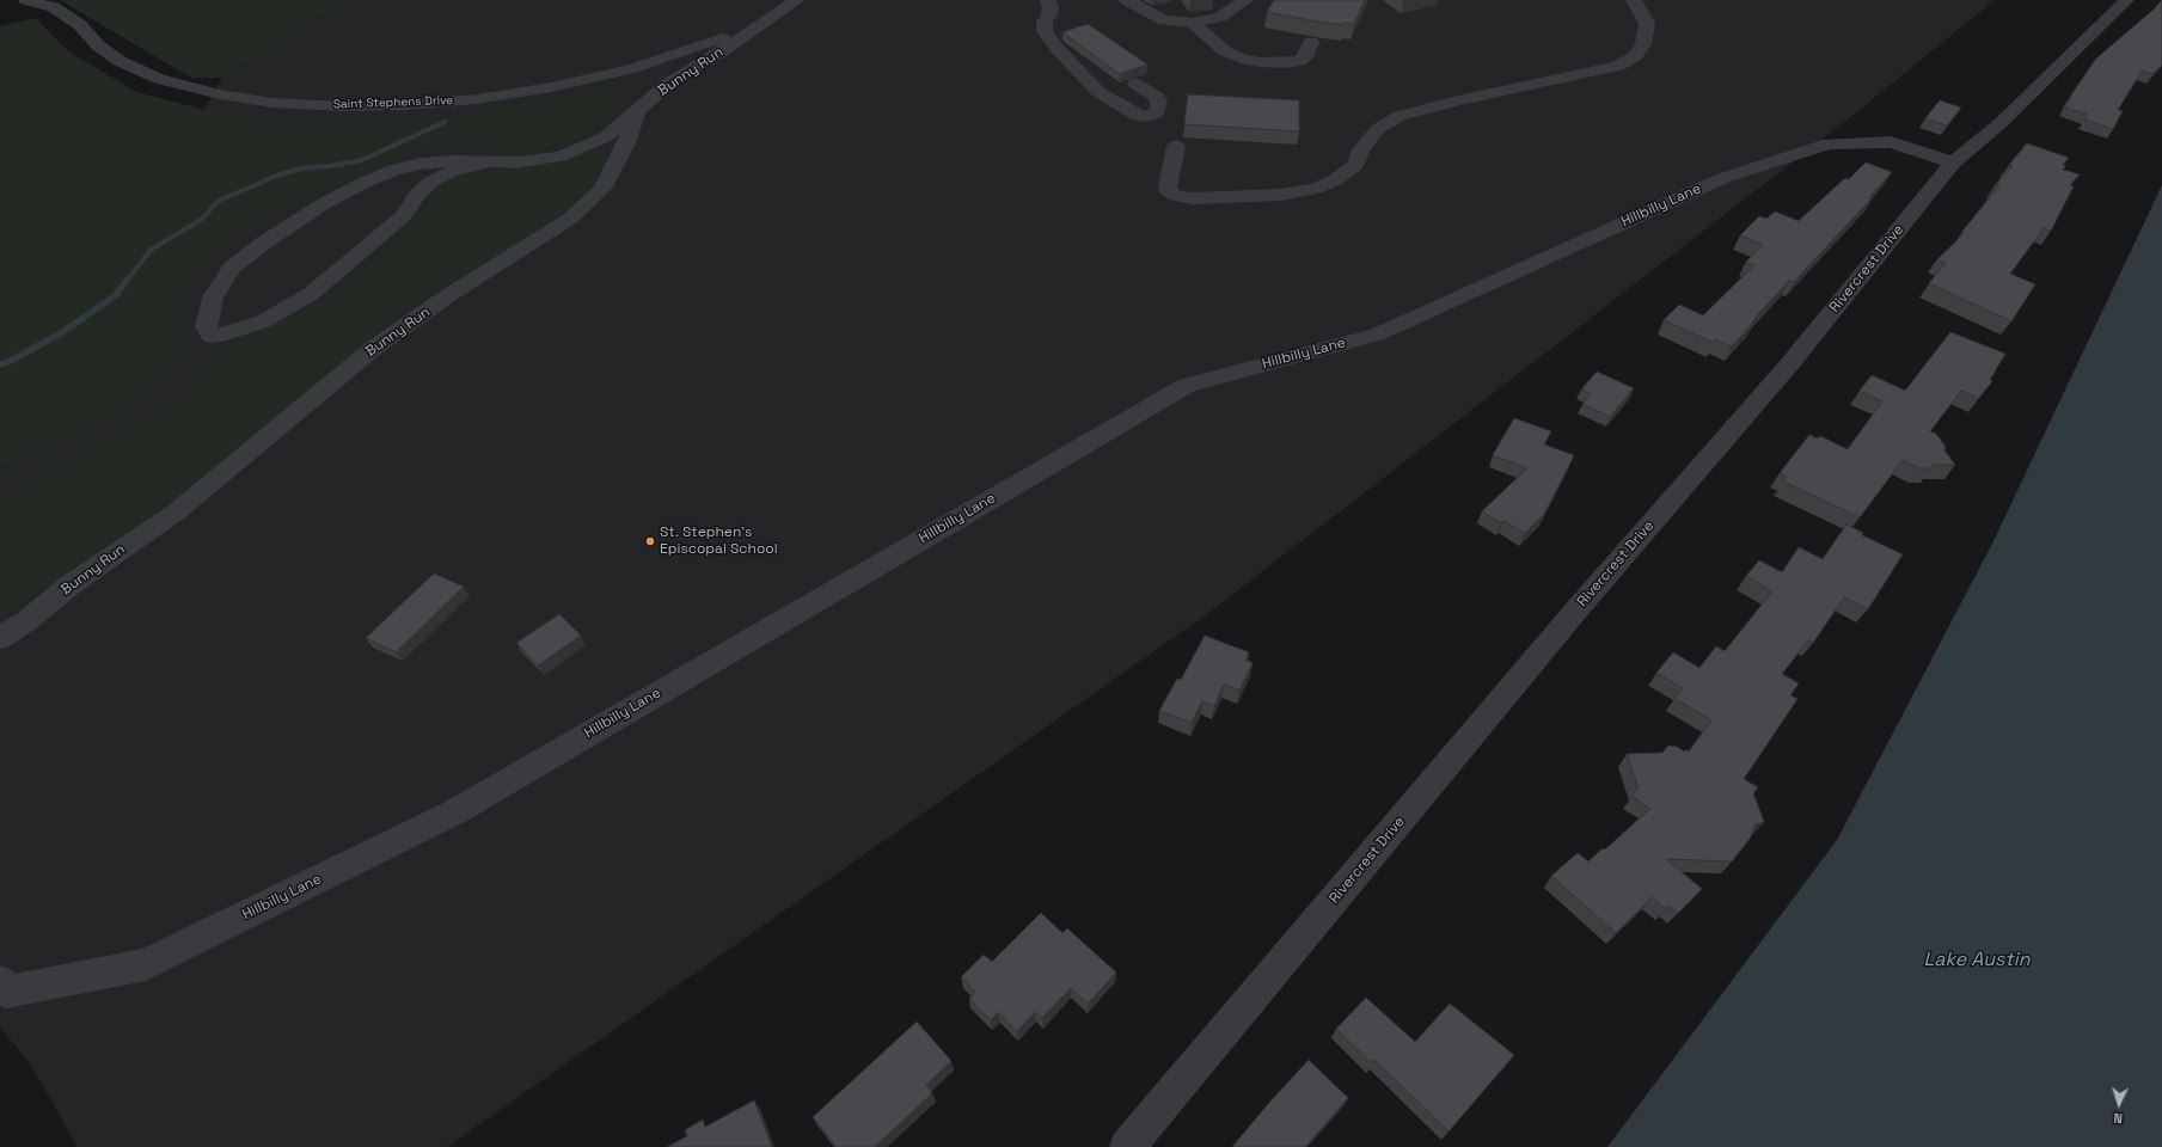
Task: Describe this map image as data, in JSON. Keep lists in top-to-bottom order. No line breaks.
{"streets":{"street":["Bunny Run","Saint Stephens Drive","Hillbilly Lane","Rivercrest Drive"]},"crossings":[["Bunny Run","Saint Stephens Drive"],["Hillbilly Lane","Rivercrest Drive"]],"water":["Lake Austin"],"places":["St. Stephen's Episcopal School"],"north":"bottom"}
